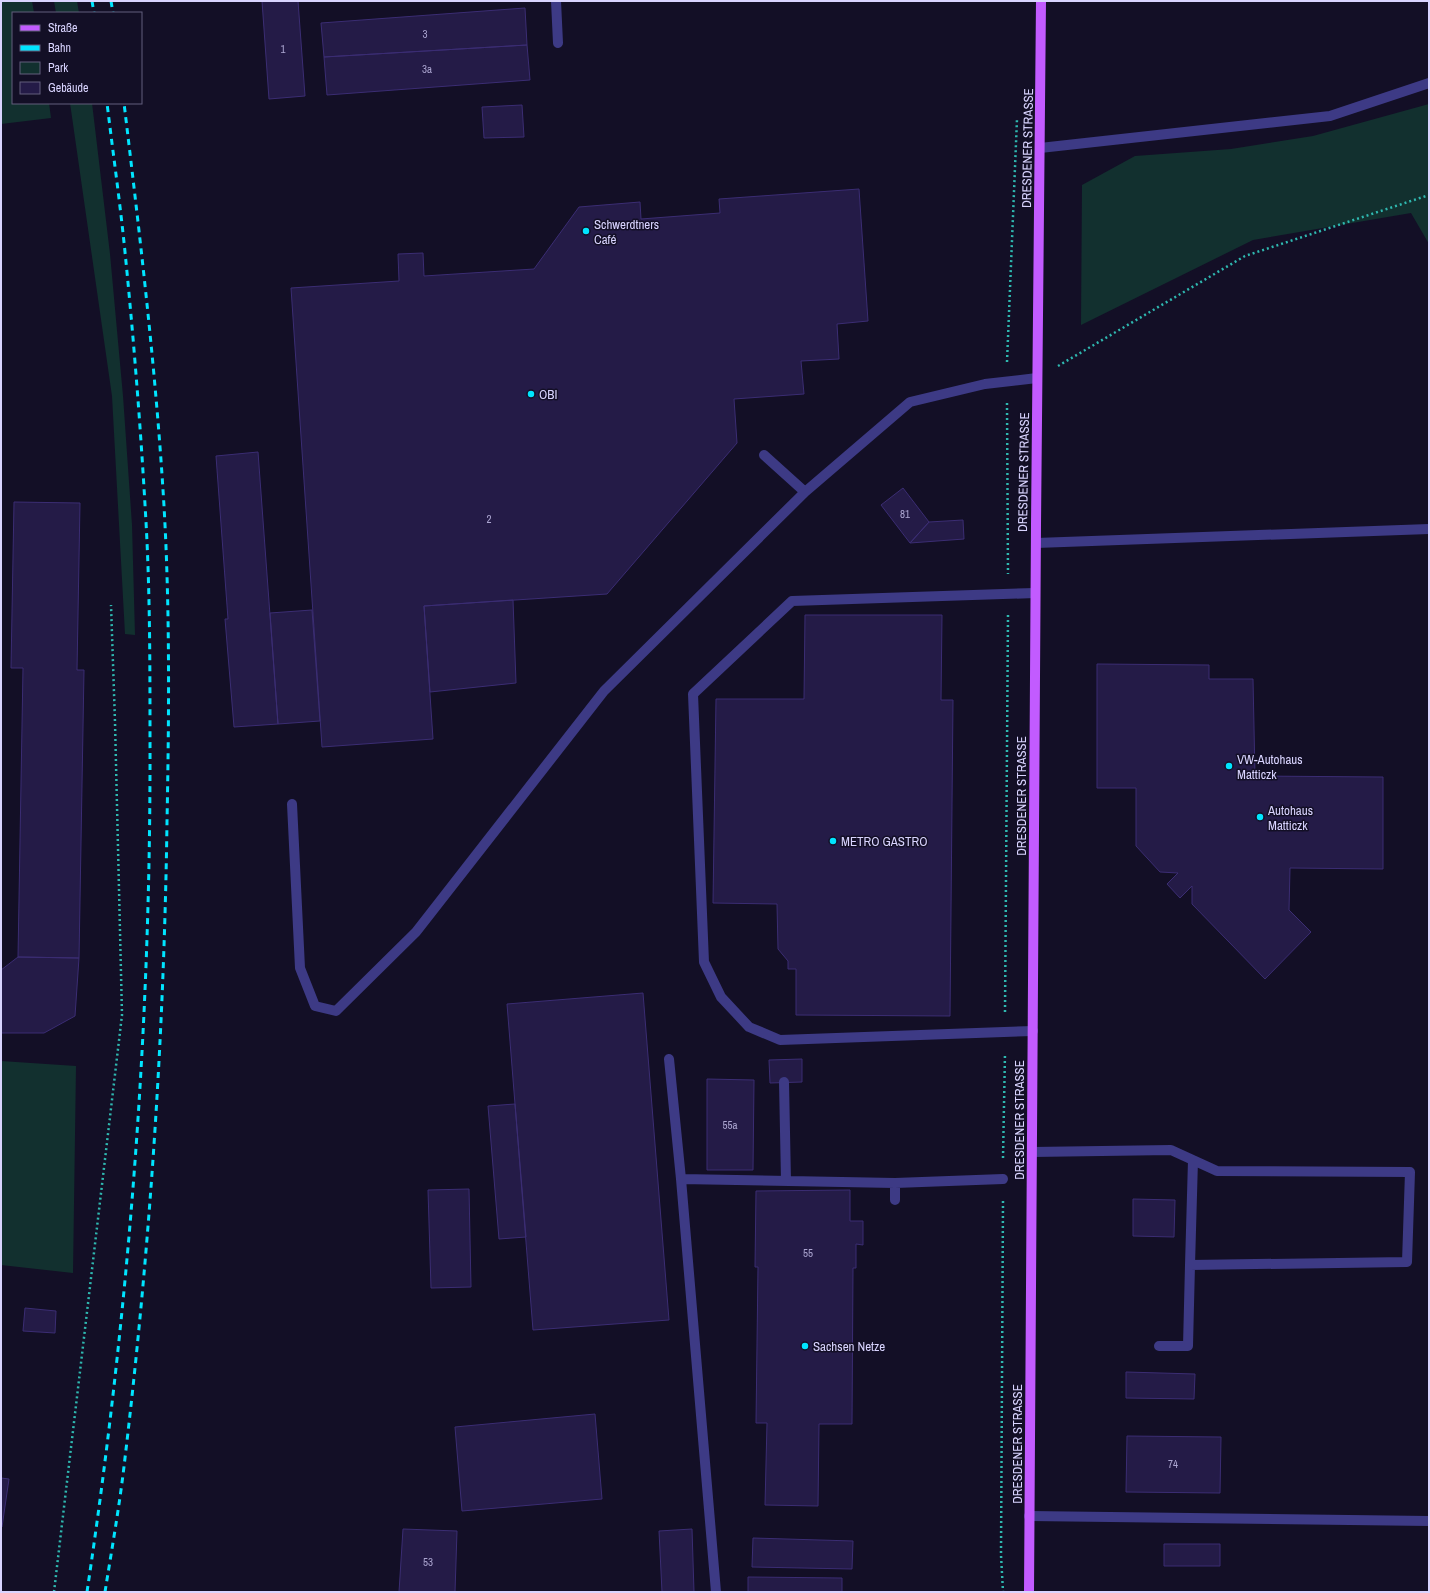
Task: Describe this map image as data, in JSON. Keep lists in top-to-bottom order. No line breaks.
{"streets":{"main road":["DRESDENER STRASSE"]},"places":["Schwerdtners Café","OBI","VW-Autohaus Matticzk","Autohaus Matticzk","METRO GASTRO","Sachsen Netze"],"house_numbers":["3","1","3a","81","2","55a","55","74","53"],"legend":["Straße","Bahn","Park","Gebäude"]}
